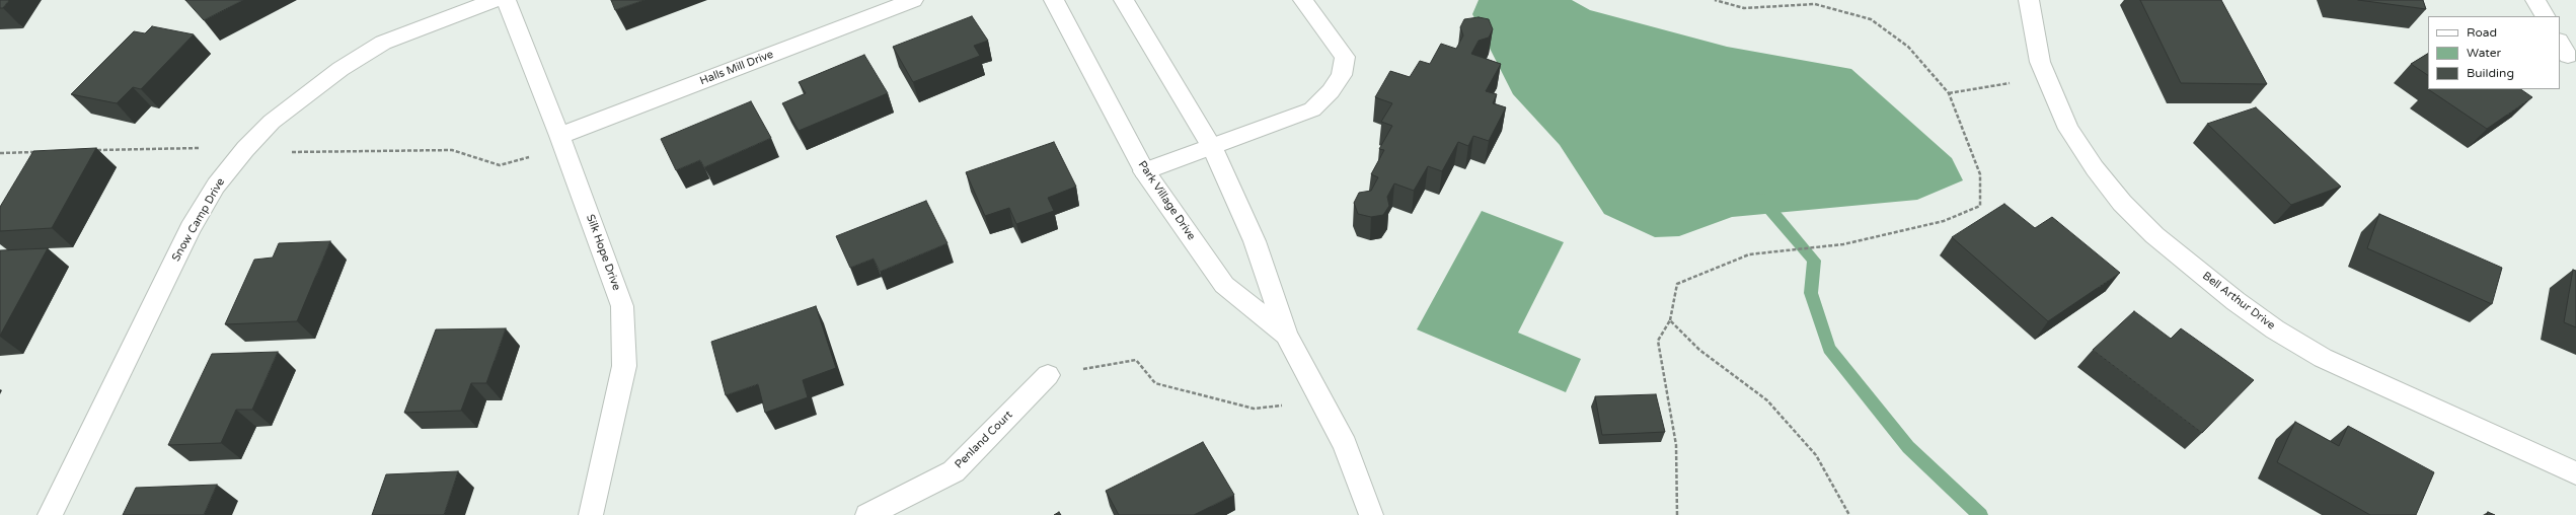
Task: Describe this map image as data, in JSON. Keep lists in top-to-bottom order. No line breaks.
{"streets":{"street":["Halls Mill Drive","Park Village Drive","Snow Camp Drive","Silk Hope Drive","Bell Arthur Drive","Penland Court"]},"crossings":[["Halls Mill Drive","Silk Hope Drive"]],"legend":["Road","Water","Building"]}
